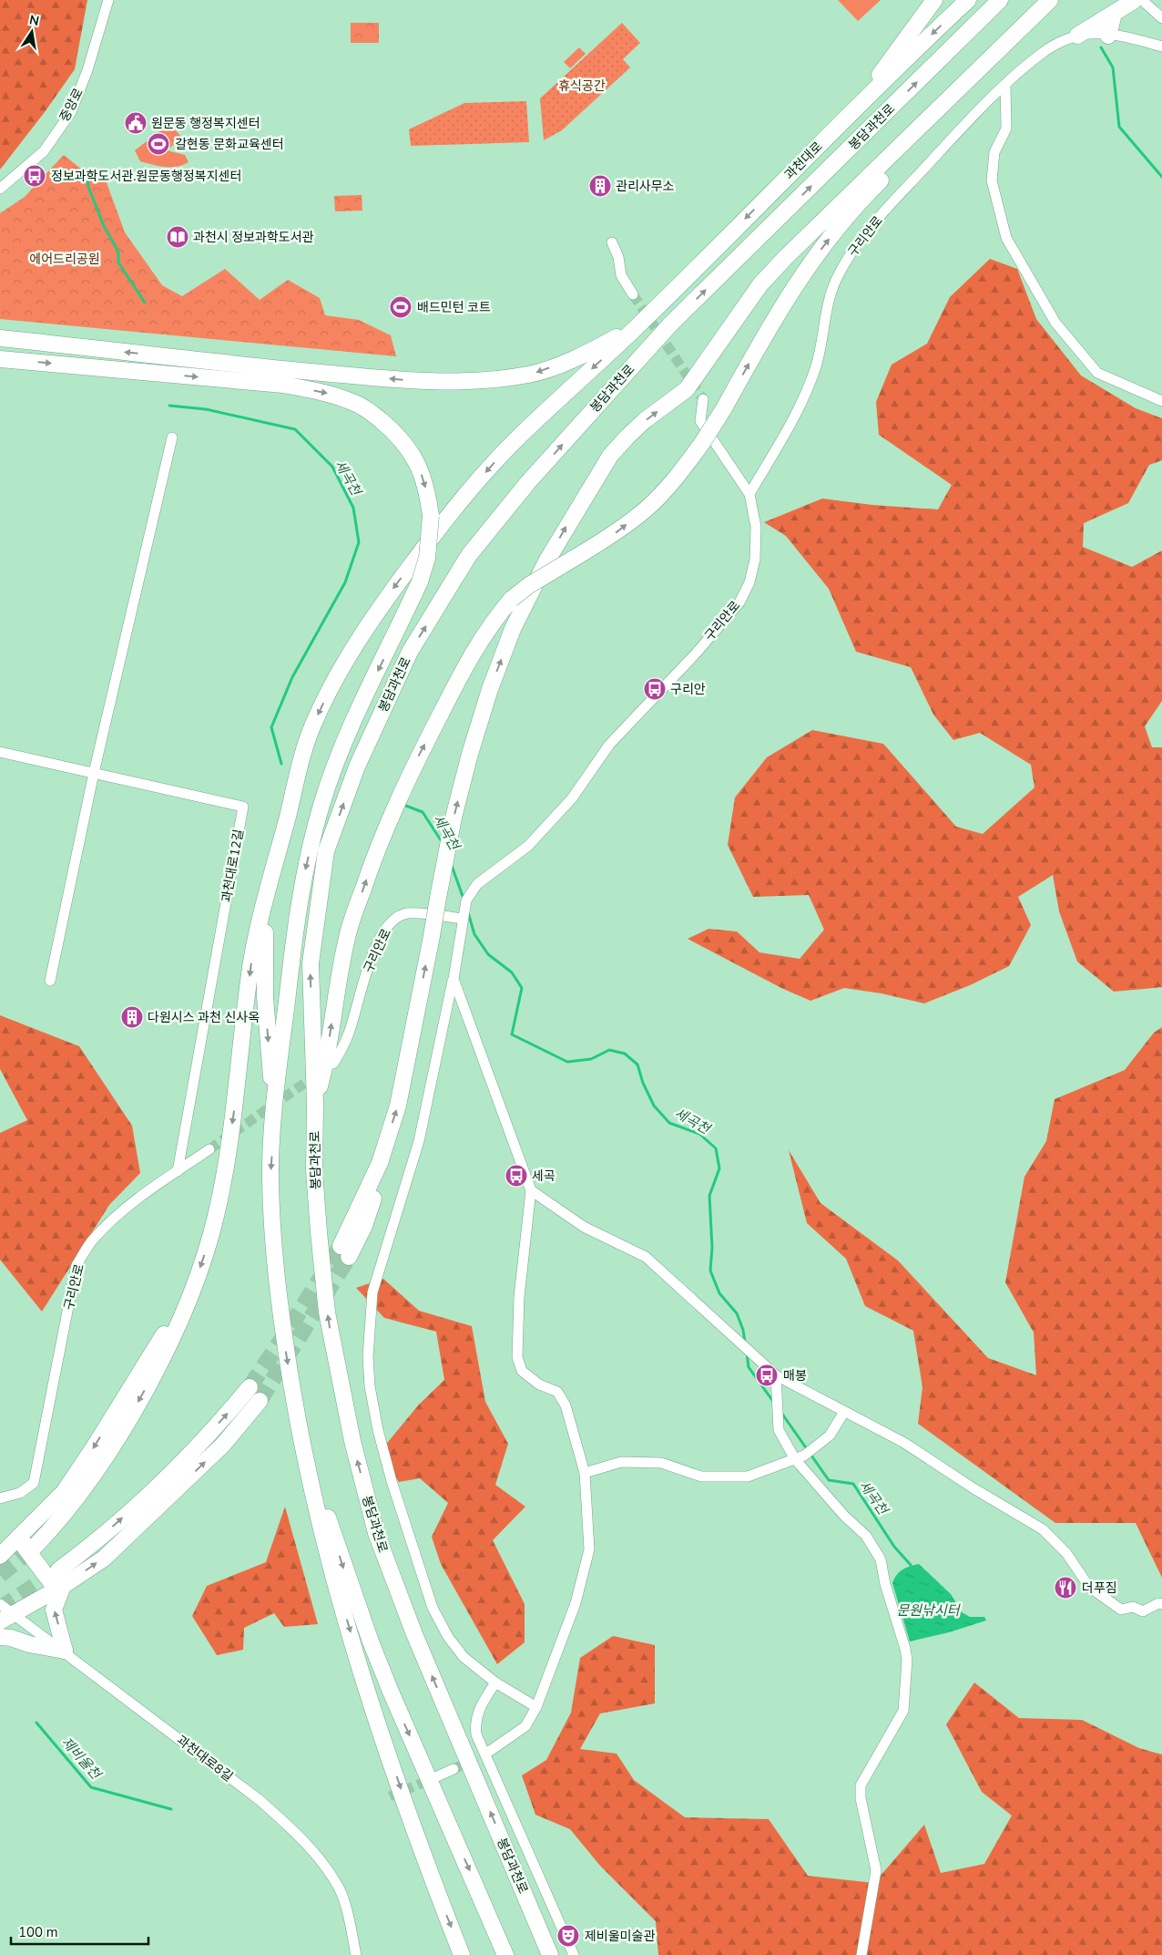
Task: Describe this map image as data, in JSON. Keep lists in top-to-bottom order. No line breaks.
{"streets":{"highway":["봉담과천로","과천대로"],"street":["중앙로","구리안로","과천대로12길","과천대로8길"]},"crossings":[["구리안로","과천대로12길"]],"water":["세곡천","문원낚시터","제비울천"],"parks":["휴식공간","에어드리공원"],"places":{"public building":["원문동 행정복지센터"],"sports":["갈현동 문화교육센터","배드민턴 코트"],"bus stop":["정보과학도서관.원문동행정복지센터","구리안","세곡","매봉"],"building":["관리사무소","다원시스 과천 신사옥"],"library":["과천시 정보과학도서관"],"restaurant":["더푸짐"],"theatre":["제비울미술관"]},"scale_bar":"100 m","north":"top"}
